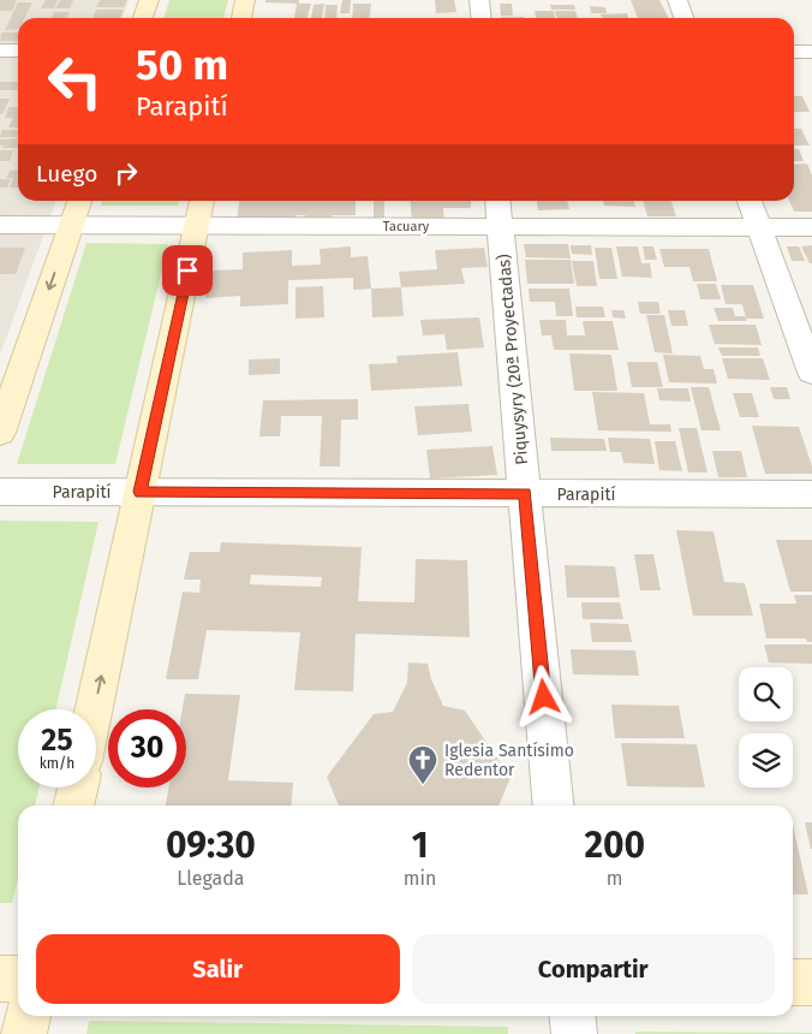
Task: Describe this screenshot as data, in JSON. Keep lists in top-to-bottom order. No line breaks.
{"streets":{"street":["Tacuary","Piquysyry (20ª Proyectadas)","Parapití"]},"crossings":[["Tacuary","Piquysyry (20ª Proyectadas)"],["Piquysyry (20ª Proyectadas)","Parapití"]],"places":{"church":["Iglesia Santísimo Redentor"]},"page":{"turn":["50 m","Parapití"],"then":"Luego","speed":"25 km/h","limit":"30","eta":["09:30","Llegada","1","min","200","m"],"buttons":["Salir","Compartir"]}}
